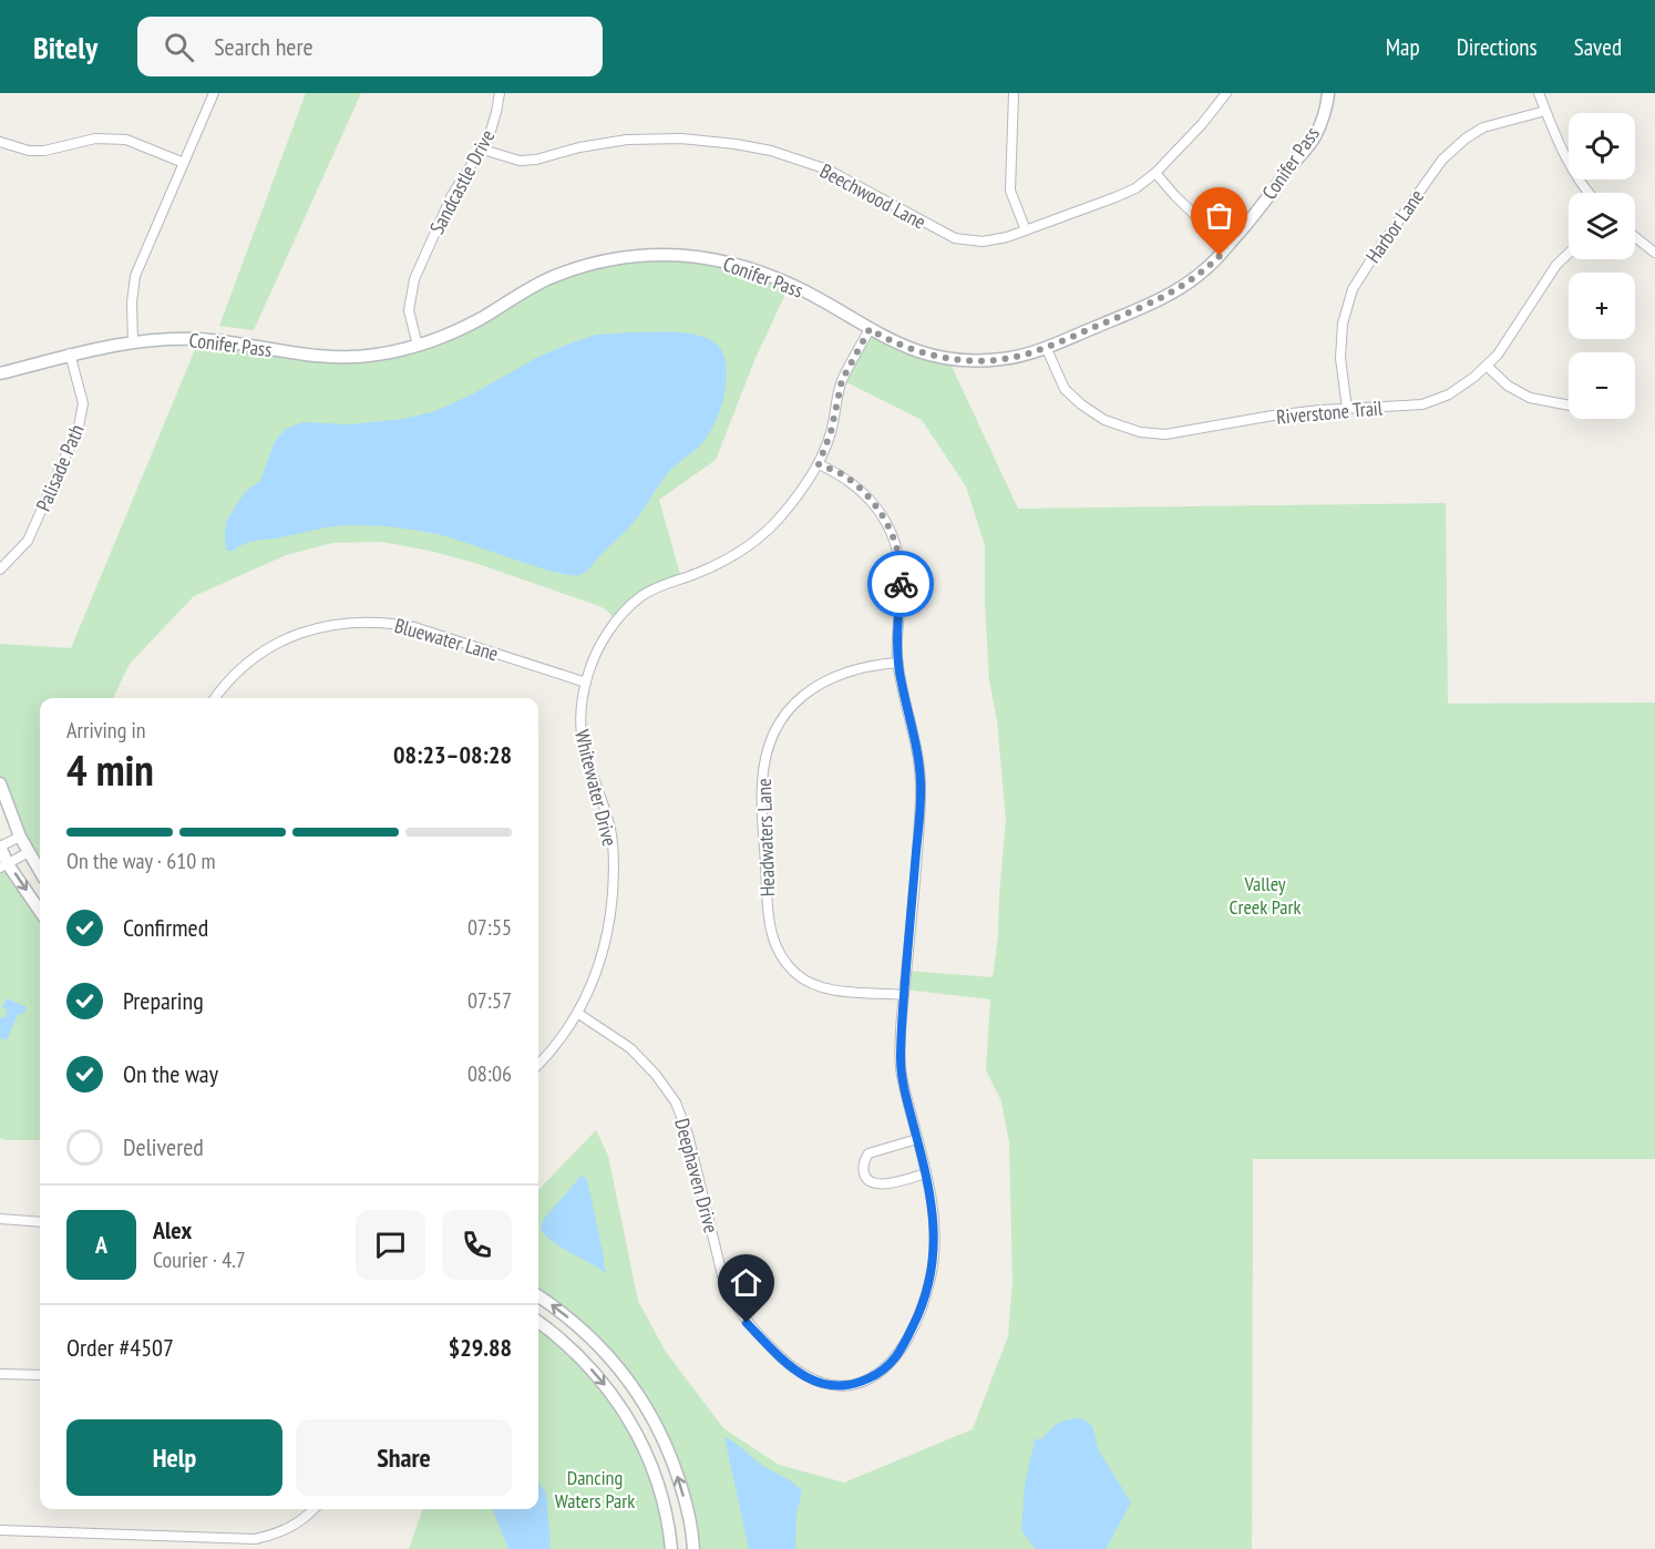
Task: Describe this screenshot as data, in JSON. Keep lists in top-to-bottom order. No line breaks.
{"streets":{"street":["Conifer Pass","Sandcastle Drive","Beechwood Lane","Harbor Lane","Riverstone Trail","Palisade Path","Bluewater Lane","Whitewater Drive","Headwaters Lane","Deephaven Drive"]},"crossings":[["Conifer Pass","Sandcastle Drive"],["Conifer Pass","Riverstone Trail"],["Conifer Pass","Palisade Path"],["Conifer Pass","Whitewater Drive"],["Sandcastle Drive","Beechwood Lane"],["Harbor Lane","Riverstone Trail"],["Bluewater Lane","Whitewater Drive"],["Whitewater Drive","Deephaven Drive"],["Headwaters Lane","Deephaven Drive"]],"parks":["Valley Creek Park","Dancing Waters Park"],"page":{"header":"Bitely","search":"Search here","nav":["Map","Directions","Saved"],"map_buttons":["+","−"],"heading":["4 min","Arriving in","08:23–08:28"],"panel":["Alex","Courier · 4.7","Order #4507","$29.88"],"bar":"On the way · 610 m","list":[["Confirmed","07:55"],["Preparing","07:57"],["On the way","08:06"],"Delivered"],"round":"A","buttons":["Help","Share"]}}
